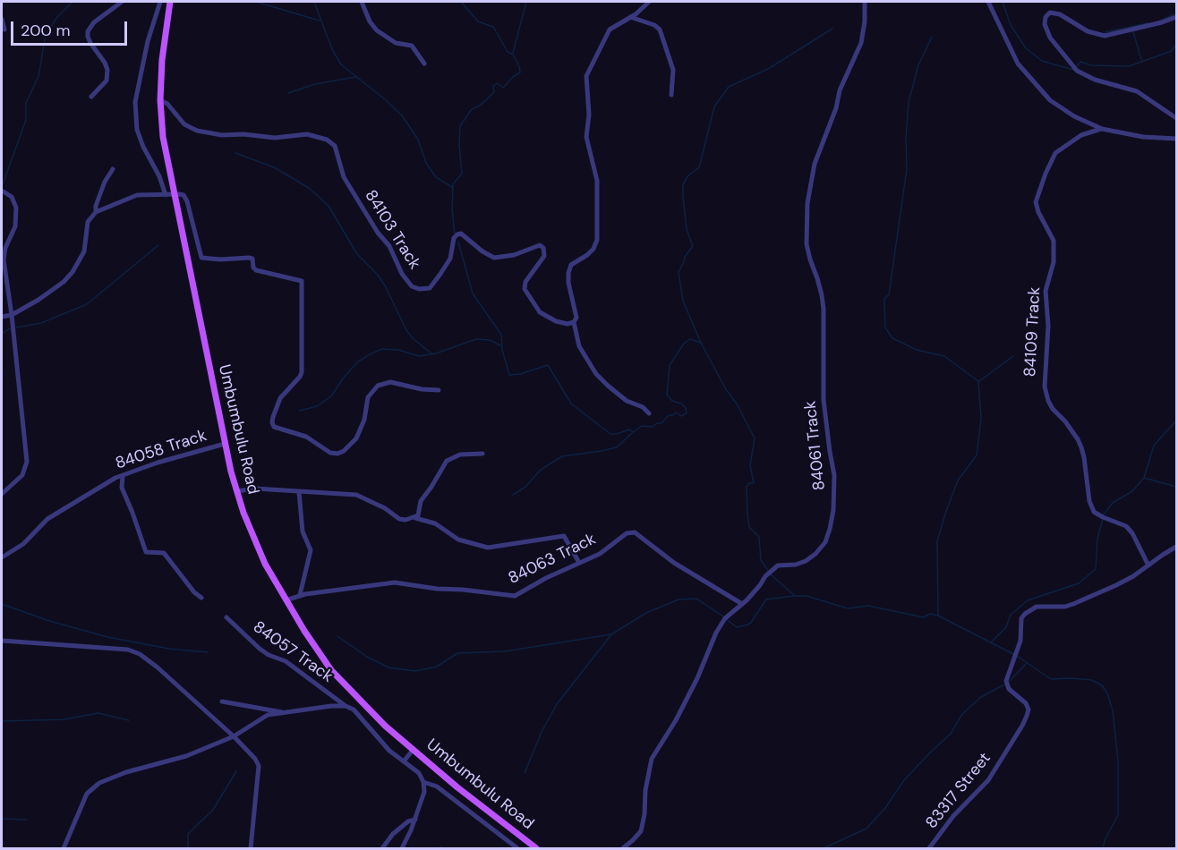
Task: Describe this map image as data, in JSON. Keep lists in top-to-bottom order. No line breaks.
{"streets":{"main road":["Umbumbulu Road"],"street":["84103 Track","84109 Track","84061 Track","84058 Track","84063 Track","84057 Track","83317 Street"]},"crossings":[["84103 Track","Umbumbulu Road"],["84109 Track","83317 Street"],["Umbumbulu Road","84058 Track"],["Umbumbulu Road","84063 Track"],["84061 Track","84063 Track"]],"scale_bar":"200 m"}
